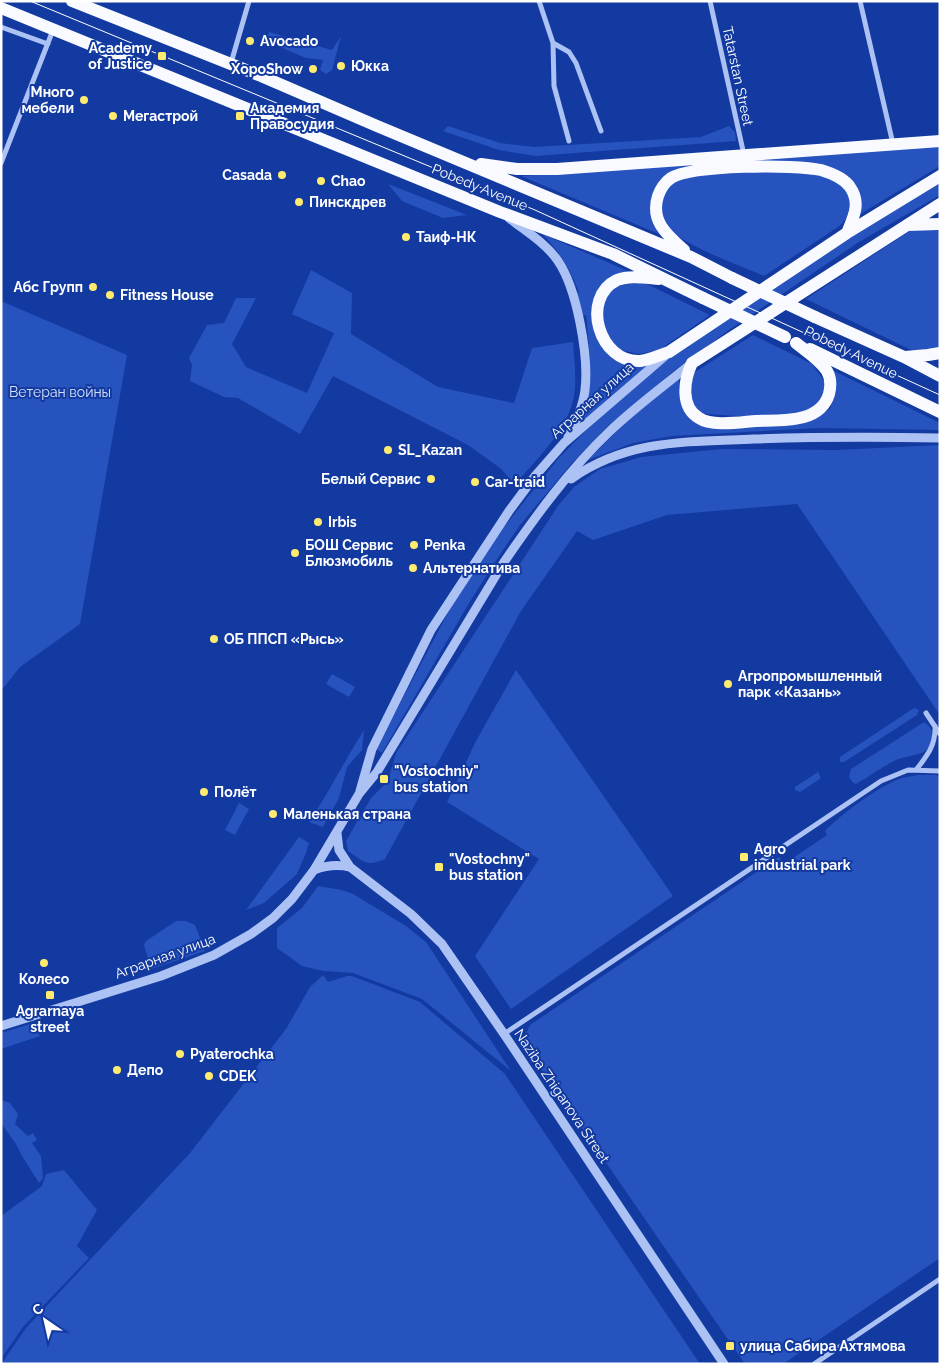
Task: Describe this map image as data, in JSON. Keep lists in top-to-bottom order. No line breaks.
{"streets":{"main road":["Pobedy Avenue","Аграрная улица"],"street":["Tatarstan Street","Naziba Zhiganova Street"]},"crossings":[["Аграрная улица","Naziba Zhiganova Street"]],"parks":["Ветеран войны"],"places":{"other":["Avocado","Юкка","ХороShow","Много мебели","Мегастрой","Casada","Chao","Пинскдрев","Таиф-НК","Абс Групп","Fitness House","SL_Kazan","Белый Сервис","Car-traid","Irbis","Penka","БОШ Сервис Блюзмобиль","Альтернатива","ОБ ППСП «Рысь»","Агропромышленный парк «Казань»","Полёт","Маленькая страна","Колесо","Pyaterochka","Депо","CDEK"],"transit":["Academy of Justice","Академия Правосудия","\"Vostochniy\" bus station","Agro industrial park","\"Vostochny\" bus station","Agrarnaya street","улица Сабира Ахтямова"]},"north":"top left"}
